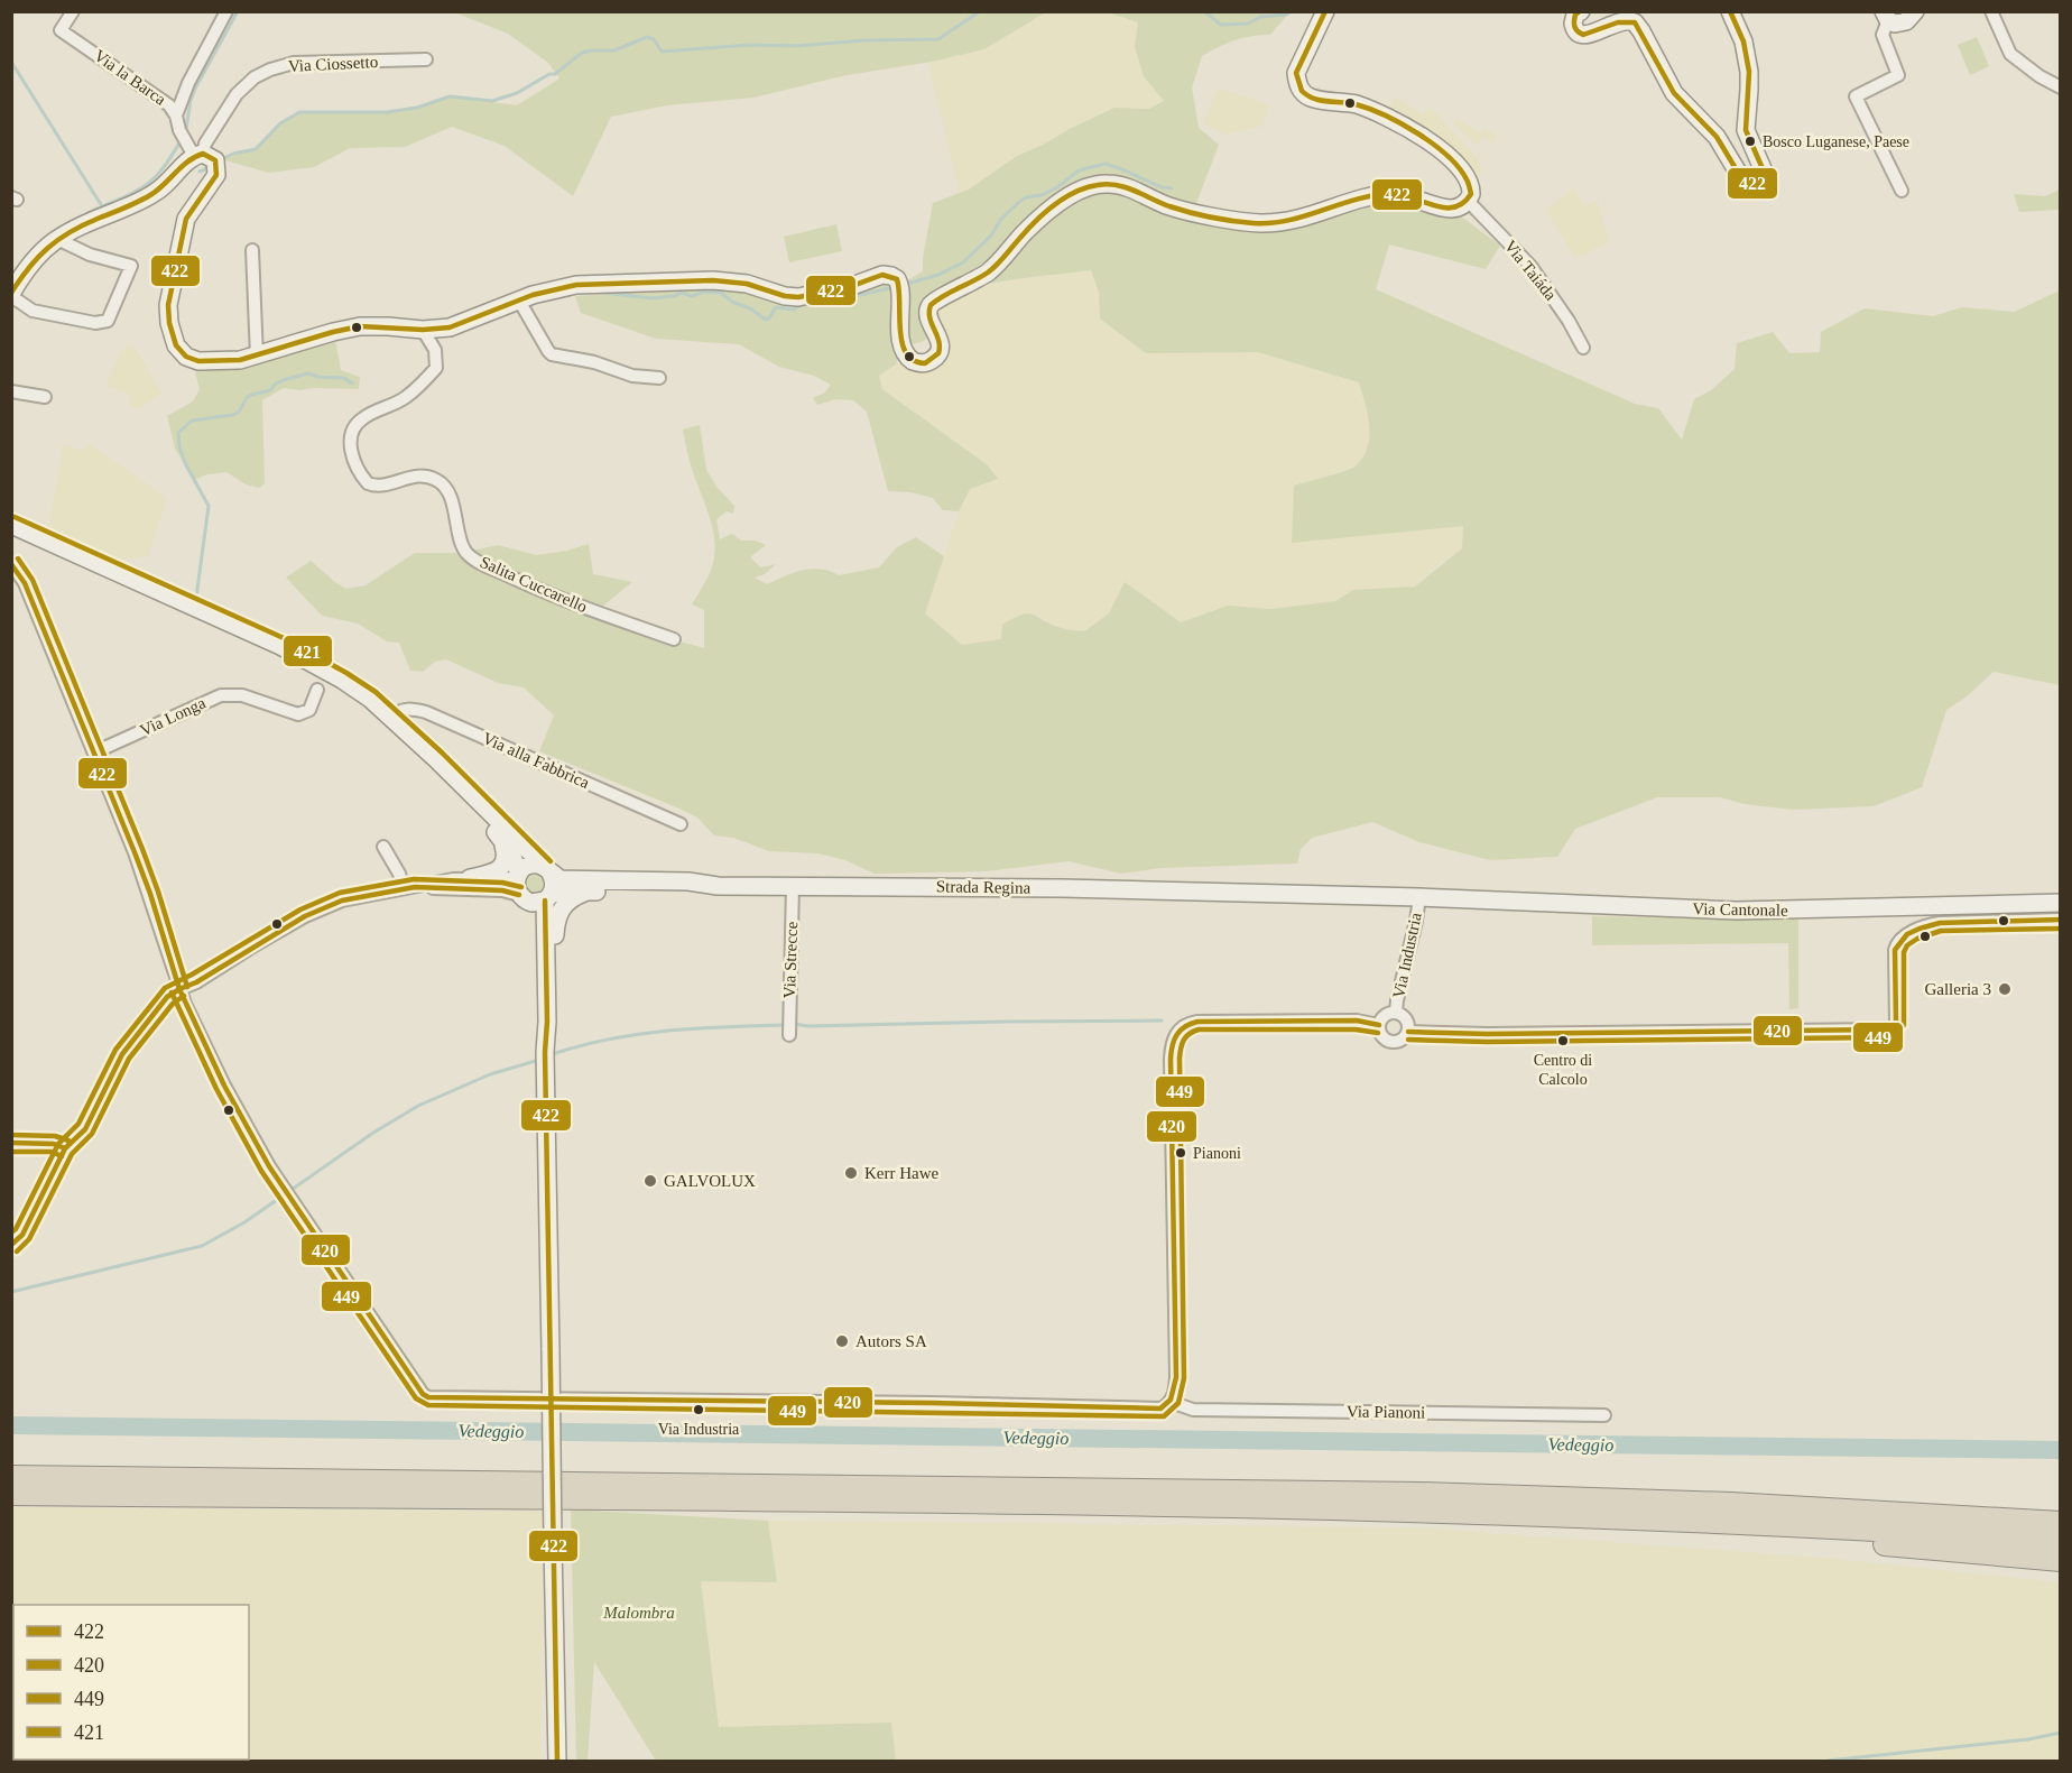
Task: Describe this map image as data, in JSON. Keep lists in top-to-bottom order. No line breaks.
{"streets":{"main road":["Strada Regina","Via Cantonale"],"street":["Via Ciossetto","Via la Barca","Via Taiáda","Salita Cuccarello","Via Longa","Via alla Fabbrica","Via Industria","Via Strecce","Via Pianoni"]},"crossings":[["Via Ciossetto","Via la Barca"],["Strada Regina","Via Cantonale"],["Strada Regina","Via Industria"],["Strada Regina","Via Strecce"],["Via Cantonale","Via Industria"]],"water":["Vedeggio"],"parks":["Malombra"],"places":["Bosco Luganese, Paese","Galleria 3","Centro di Calcolo","Pianoni","Kerr Hawe","GALVOLUX","Autors SA","Via Industria"],"lines":["transit line 422","transit line 421","transit line 420","transit line 449"],"legend":["422","420","449","421"]}
